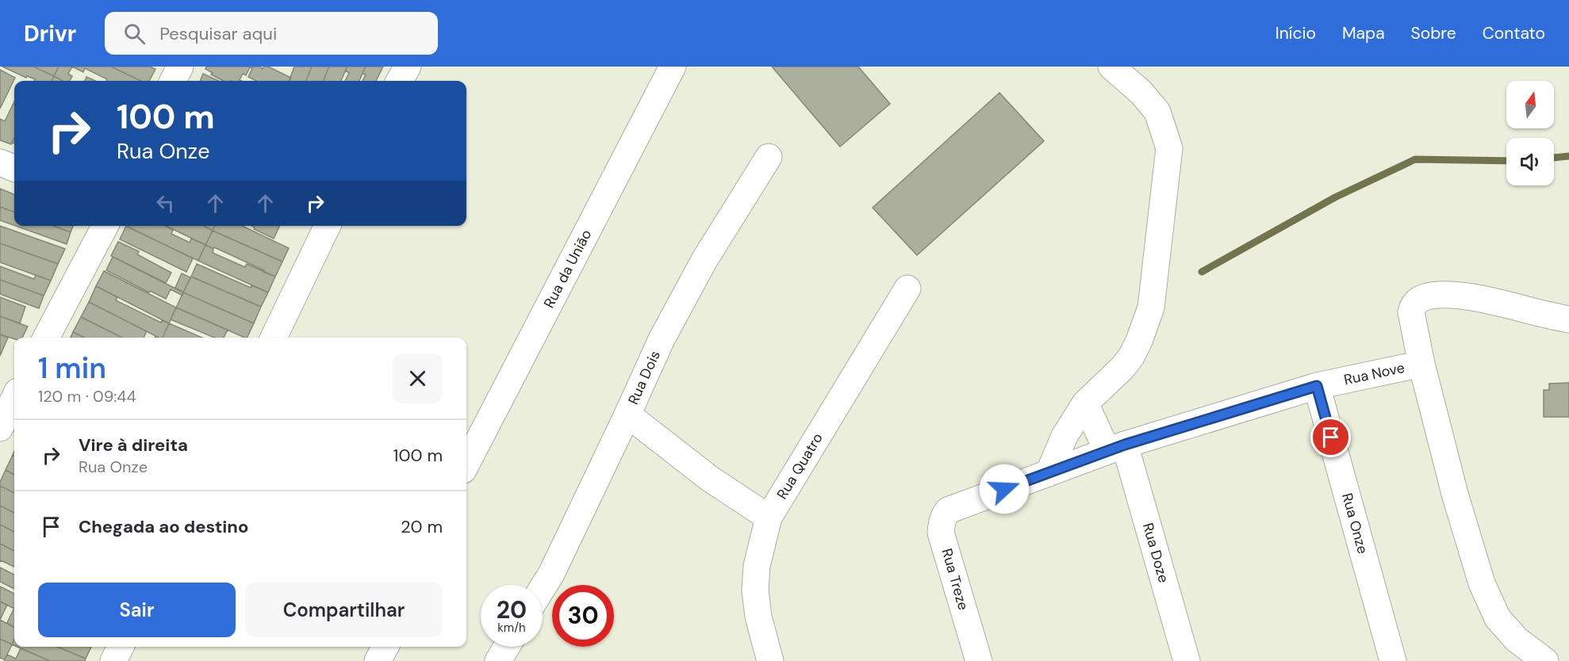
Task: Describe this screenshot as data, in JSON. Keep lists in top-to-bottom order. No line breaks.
{"streets":{"street":["Rua da União","Rua Nove","Rua Dois","Rua Quatro","Rua Onze","Rua Doze","Rua Treze"]},"crossings":[["Rua Nove","Rua Onze"],["Rua Nove","Rua Doze"],["Rua Nove","Rua Treze"]],"north":"top","page":{"header":"Drivr","search":"Pesquisar aqui","nav":["Início","Mapa","Sobre","Contato"],"turn":["100 m","Rua Onze"],"heading":["1 min","120 m · 09:44"],"list":[{"name":"Vire à direita","note":"Rua Onze","value":"100 m"},{"name":"Chegada ao destino","value":"20 m"}],"buttons":["Sair","Compartilhar"],"speed":"20 km/h","limit":"30"}}
